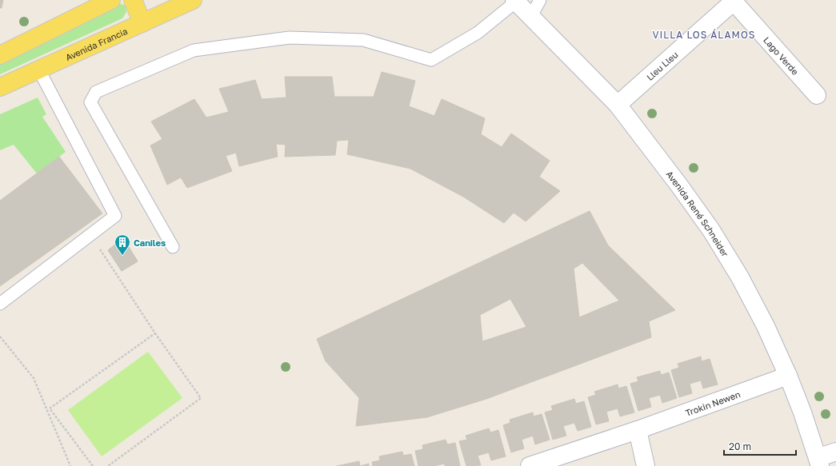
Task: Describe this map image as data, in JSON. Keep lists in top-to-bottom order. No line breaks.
{"streets":{"main road":["Avenida Francia"],"street":["Lago Verde","Lleu Lleu","Avenida René Schneider","Trokin Newen"]},"crossings":[["Lago Verde","Lleu Lleu"],["Lleu Lleu","Avenida René Schneider"],["Avenida René Schneider","Trokin Newen"]],"districts":["VILLA LOS ÁLAMOS"],"places":{"building":["Caniles"]},"scale_bar":"20 m"}
